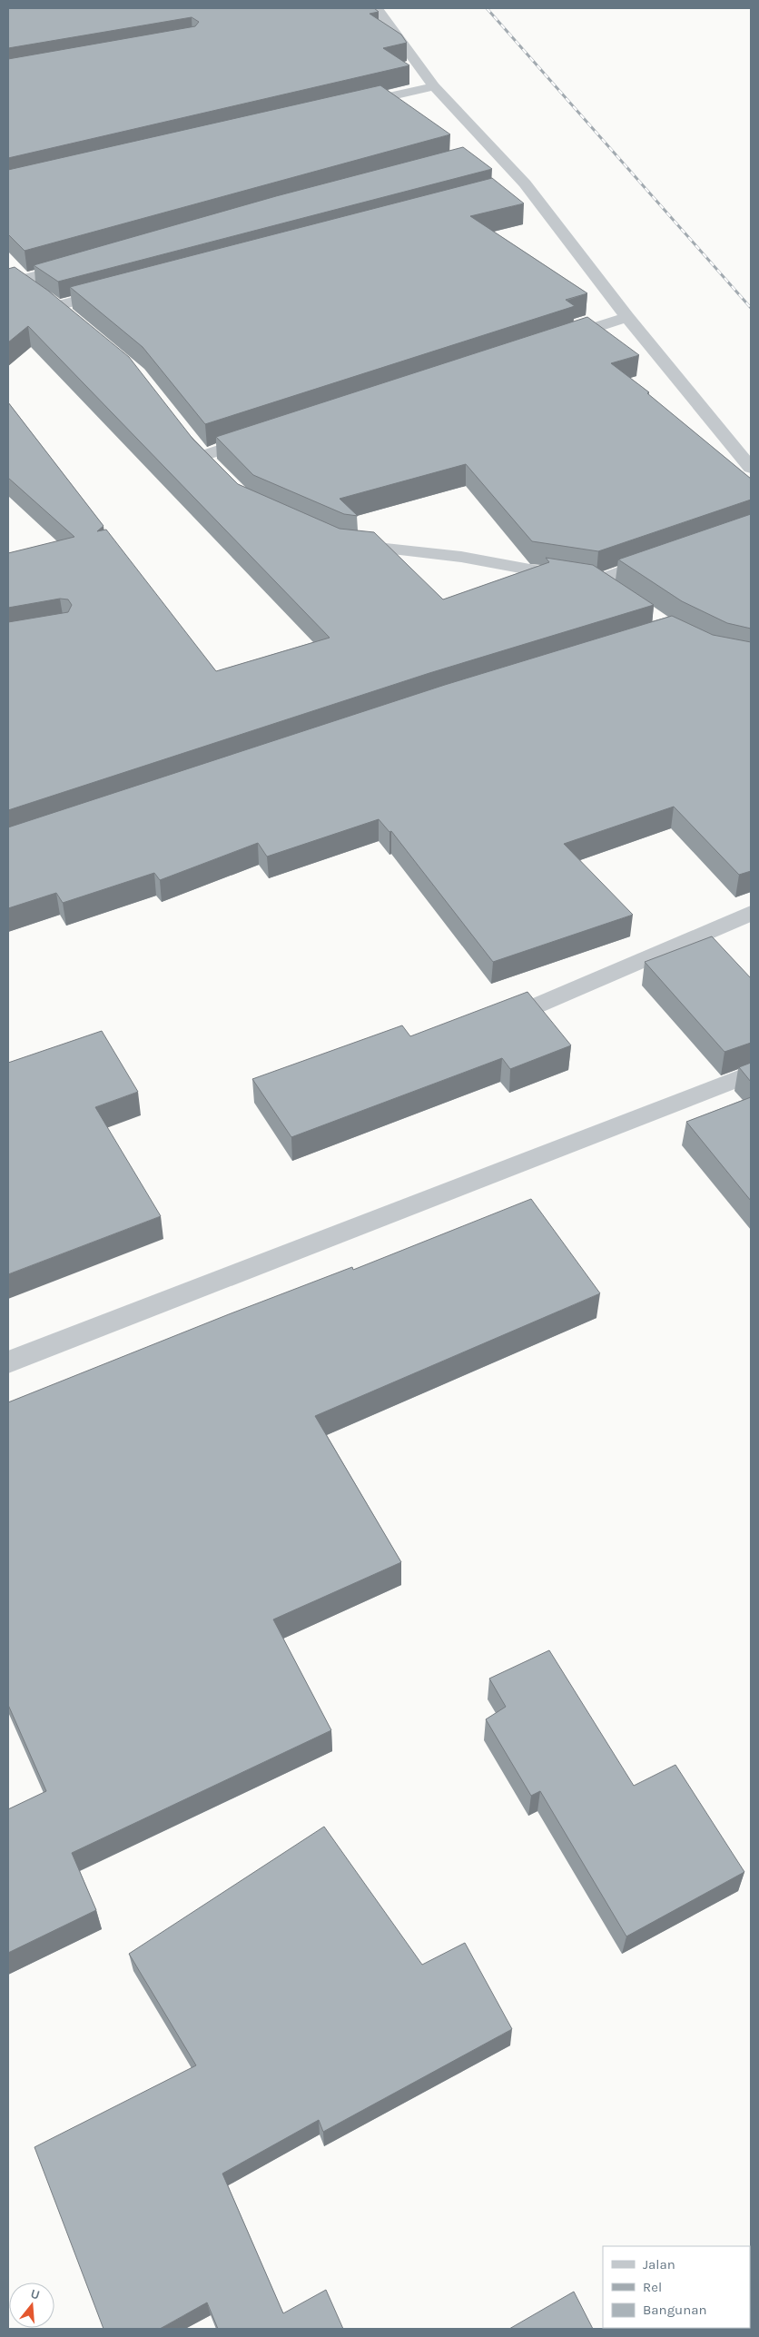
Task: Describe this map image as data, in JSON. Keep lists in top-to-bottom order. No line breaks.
{"legend":["Jalan","Rel","Bangunan"],"north":"top"}
